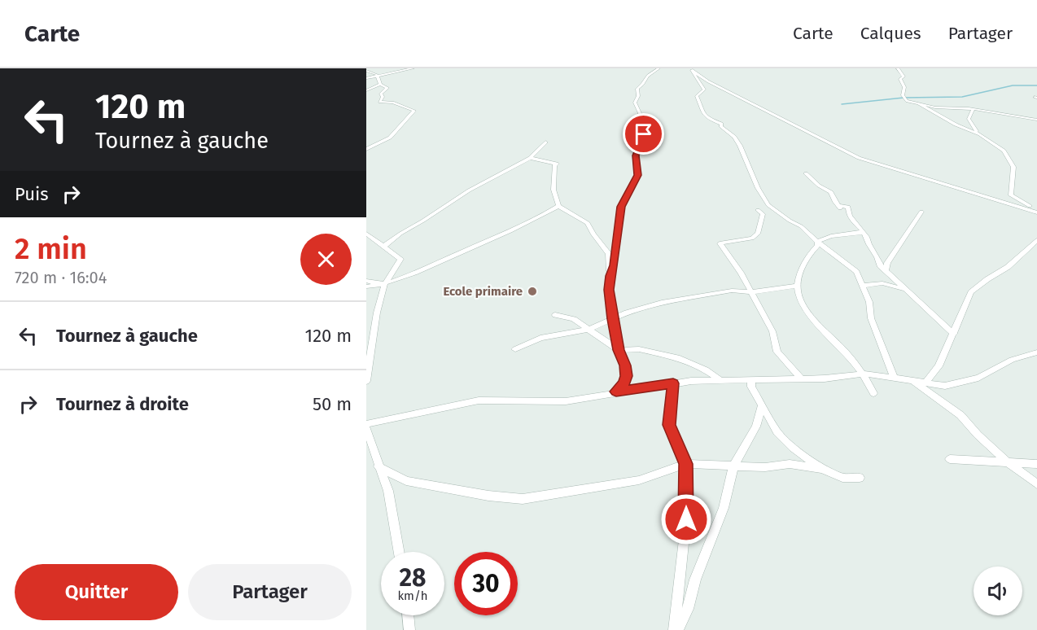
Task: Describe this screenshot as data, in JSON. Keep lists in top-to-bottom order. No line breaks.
{"places":["Ecole primaire"],"page":{"header":"Carte","nav":["Carte","Calques","Partager"],"turn":["120 m","Tournez à gauche"],"then":"Puis","heading":["2 min","720 m · 16:04"],"list":[{"name":"Tournez à gauche","value":"120 m"},{"name":"Tournez à droite","value":"50 m"}],"speed":"28 km/h","limit":"30","buttons":["Quitter","Partager"]}}
